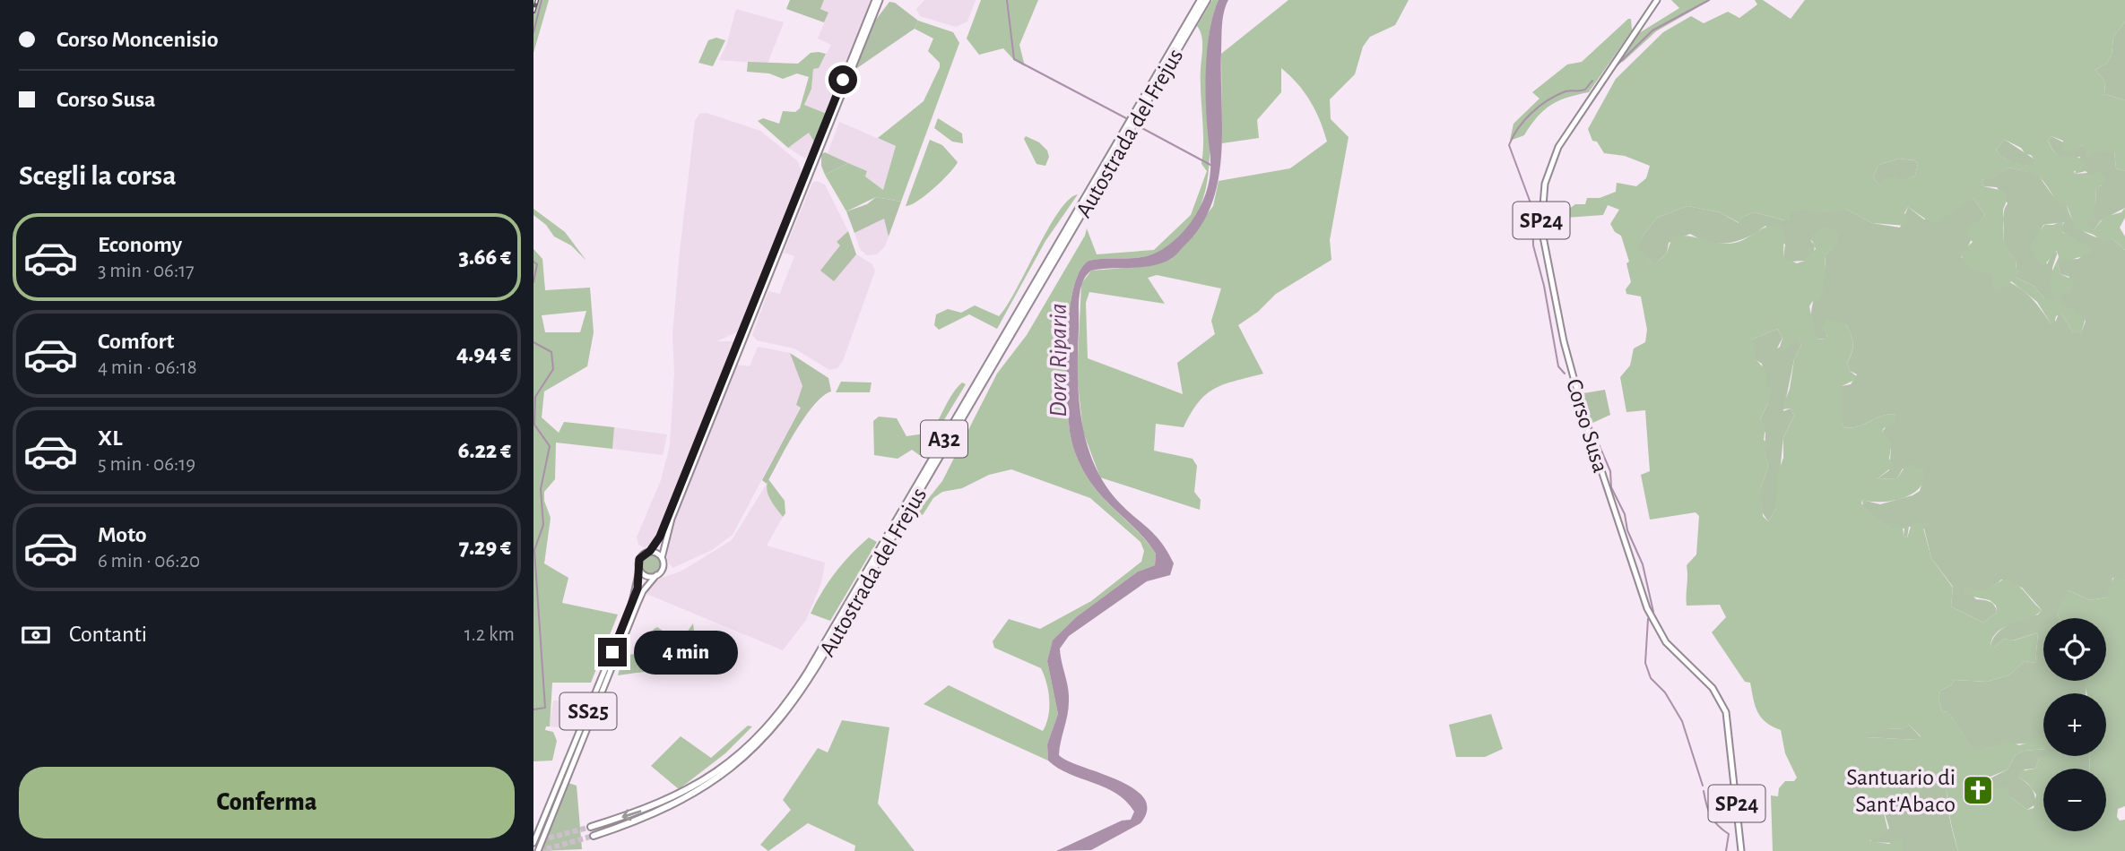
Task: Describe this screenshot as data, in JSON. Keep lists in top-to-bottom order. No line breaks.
{"streets":{"highway":["Autostrada del Frejus","A32"],"main road":["SP24","Corso Susa","SS25"]},"water":["Dora Riparia"],"places":{"church":["Santuario di Sant'Abaco"]},"page":{"banner":["Corso Moncenisio","Corso Susa"],"heading":"Scegli la corsa","list":[{"name":"Economy","note":"3 min · 06:17","value":"3.66 €"},{"name":"Comfort","note":"4 min · 06:18","value":"4.94 €"},{"name":"XL","note":"5 min · 06:19","value":"6.22 €"},{"name":"Moto","note":"6 min · 06:20","value":"7.29 €"}],"pay":["Contanti","1.2 km"],"map_buttons":["+","−"],"bubble":"4 min","buttons":"Conferma"}}
